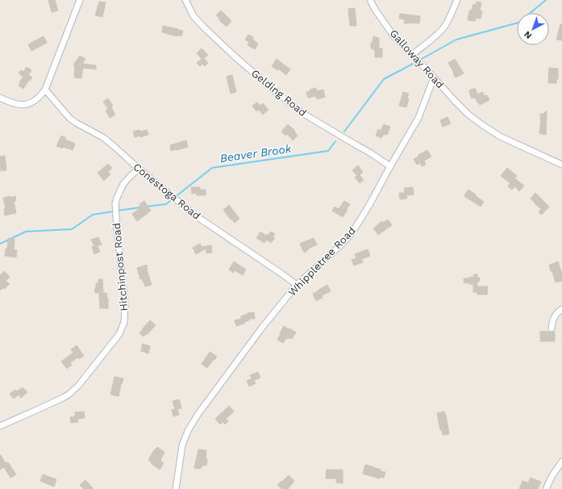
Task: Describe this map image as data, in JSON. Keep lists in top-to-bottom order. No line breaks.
{"streets":{"street":["Galloway Road","Gelding Road","Conestoga Road","Whippletree Road","Hitchinpost Road"]},"crossings":[["Galloway Road","Whippletree Road"],["Gelding Road","Whippletree Road"],["Conestoga Road","Whippletree Road"],["Conestoga Road","Hitchinpost Road"]],"water":["Beaver Brook"],"north":"bottom left"}
